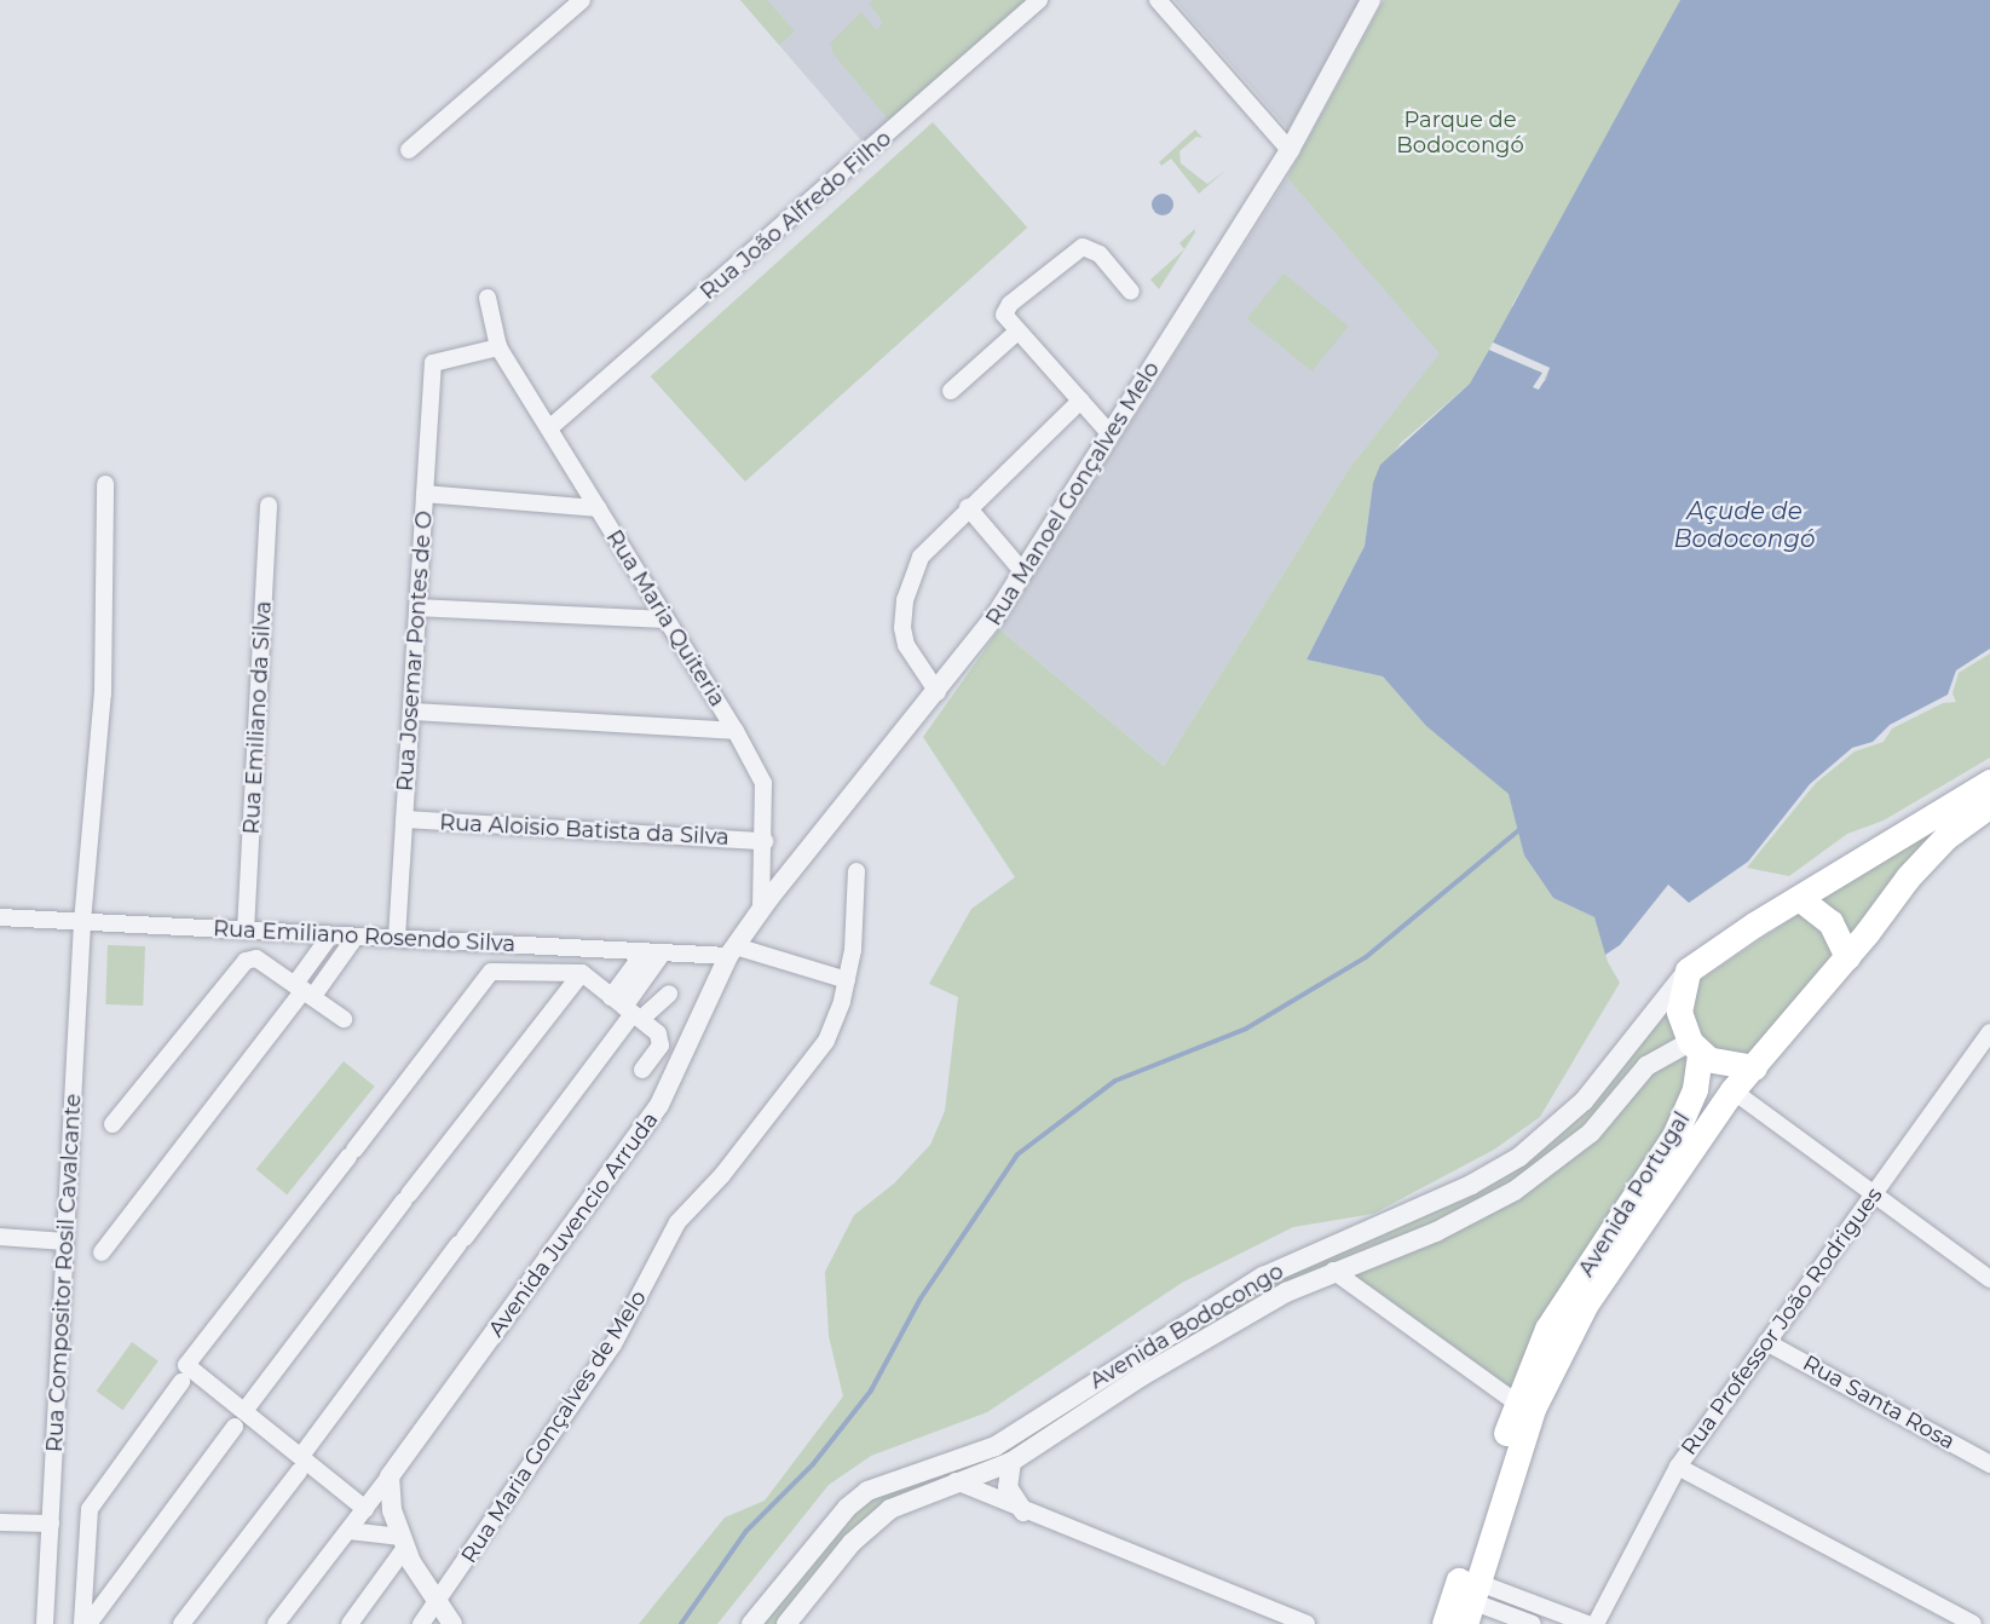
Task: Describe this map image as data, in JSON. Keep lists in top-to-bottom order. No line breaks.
{"streets":{"main road":["Avenida Portugal"],"street":["Rua João Alfredo Filho","Rua Manoel Gonçalves Melo","Rua Maria Quiteria","Rua Josemar Pontes de O","Rua Emiliano da Silva","Rua Aloisio Batista da Silva","Rua Emiliano Rosendo Silva","Avenida Juvencio Arruda","Rua Compositor Rosil Cavalcante","Rua Professor João Rodrigues","Avenida Bodocongo","Rua Santa Rosa","Rua Maria Gonçalves de Melo"]},"crossings":[["Rua João Alfredo Filho","Rua Maria Quiteria"],["Rua Manoel Gonçalves Melo","Rua Maria Quiteria"],["Rua Manoel Gonçalves Melo","Rua Emiliano Rosendo Silva"],["Rua Manoel Gonçalves Melo","Avenida Juvencio Arruda"],["Rua Maria Quiteria","Rua Josemar Pontes de O"],["Rua Maria Quiteria","Rua Aloisio Batista da Silva"],["Rua Josemar Pontes de O","Rua Aloisio Batista da Silva"],["Rua Josemar Pontes de O","Rua Emiliano Rosendo Silva"],["Rua Emiliano da Silva","Rua Emiliano Rosendo Silva"],["Rua Emiliano Rosendo Silva","Avenida Juvencio Arruda"],["Rua Emiliano Rosendo Silva","Rua Compositor Rosil Cavalcante"],["Rua Emiliano Rosendo Silva","Rua Maria Gonçalves de Melo"],["Avenida Portugal","Avenida Bodocongo"],["Rua Professor João Rodrigues","Rua Santa Rosa"]],"water":["Açude de Bodocongó"],"parks":["Parque de Bodocongó"]}
